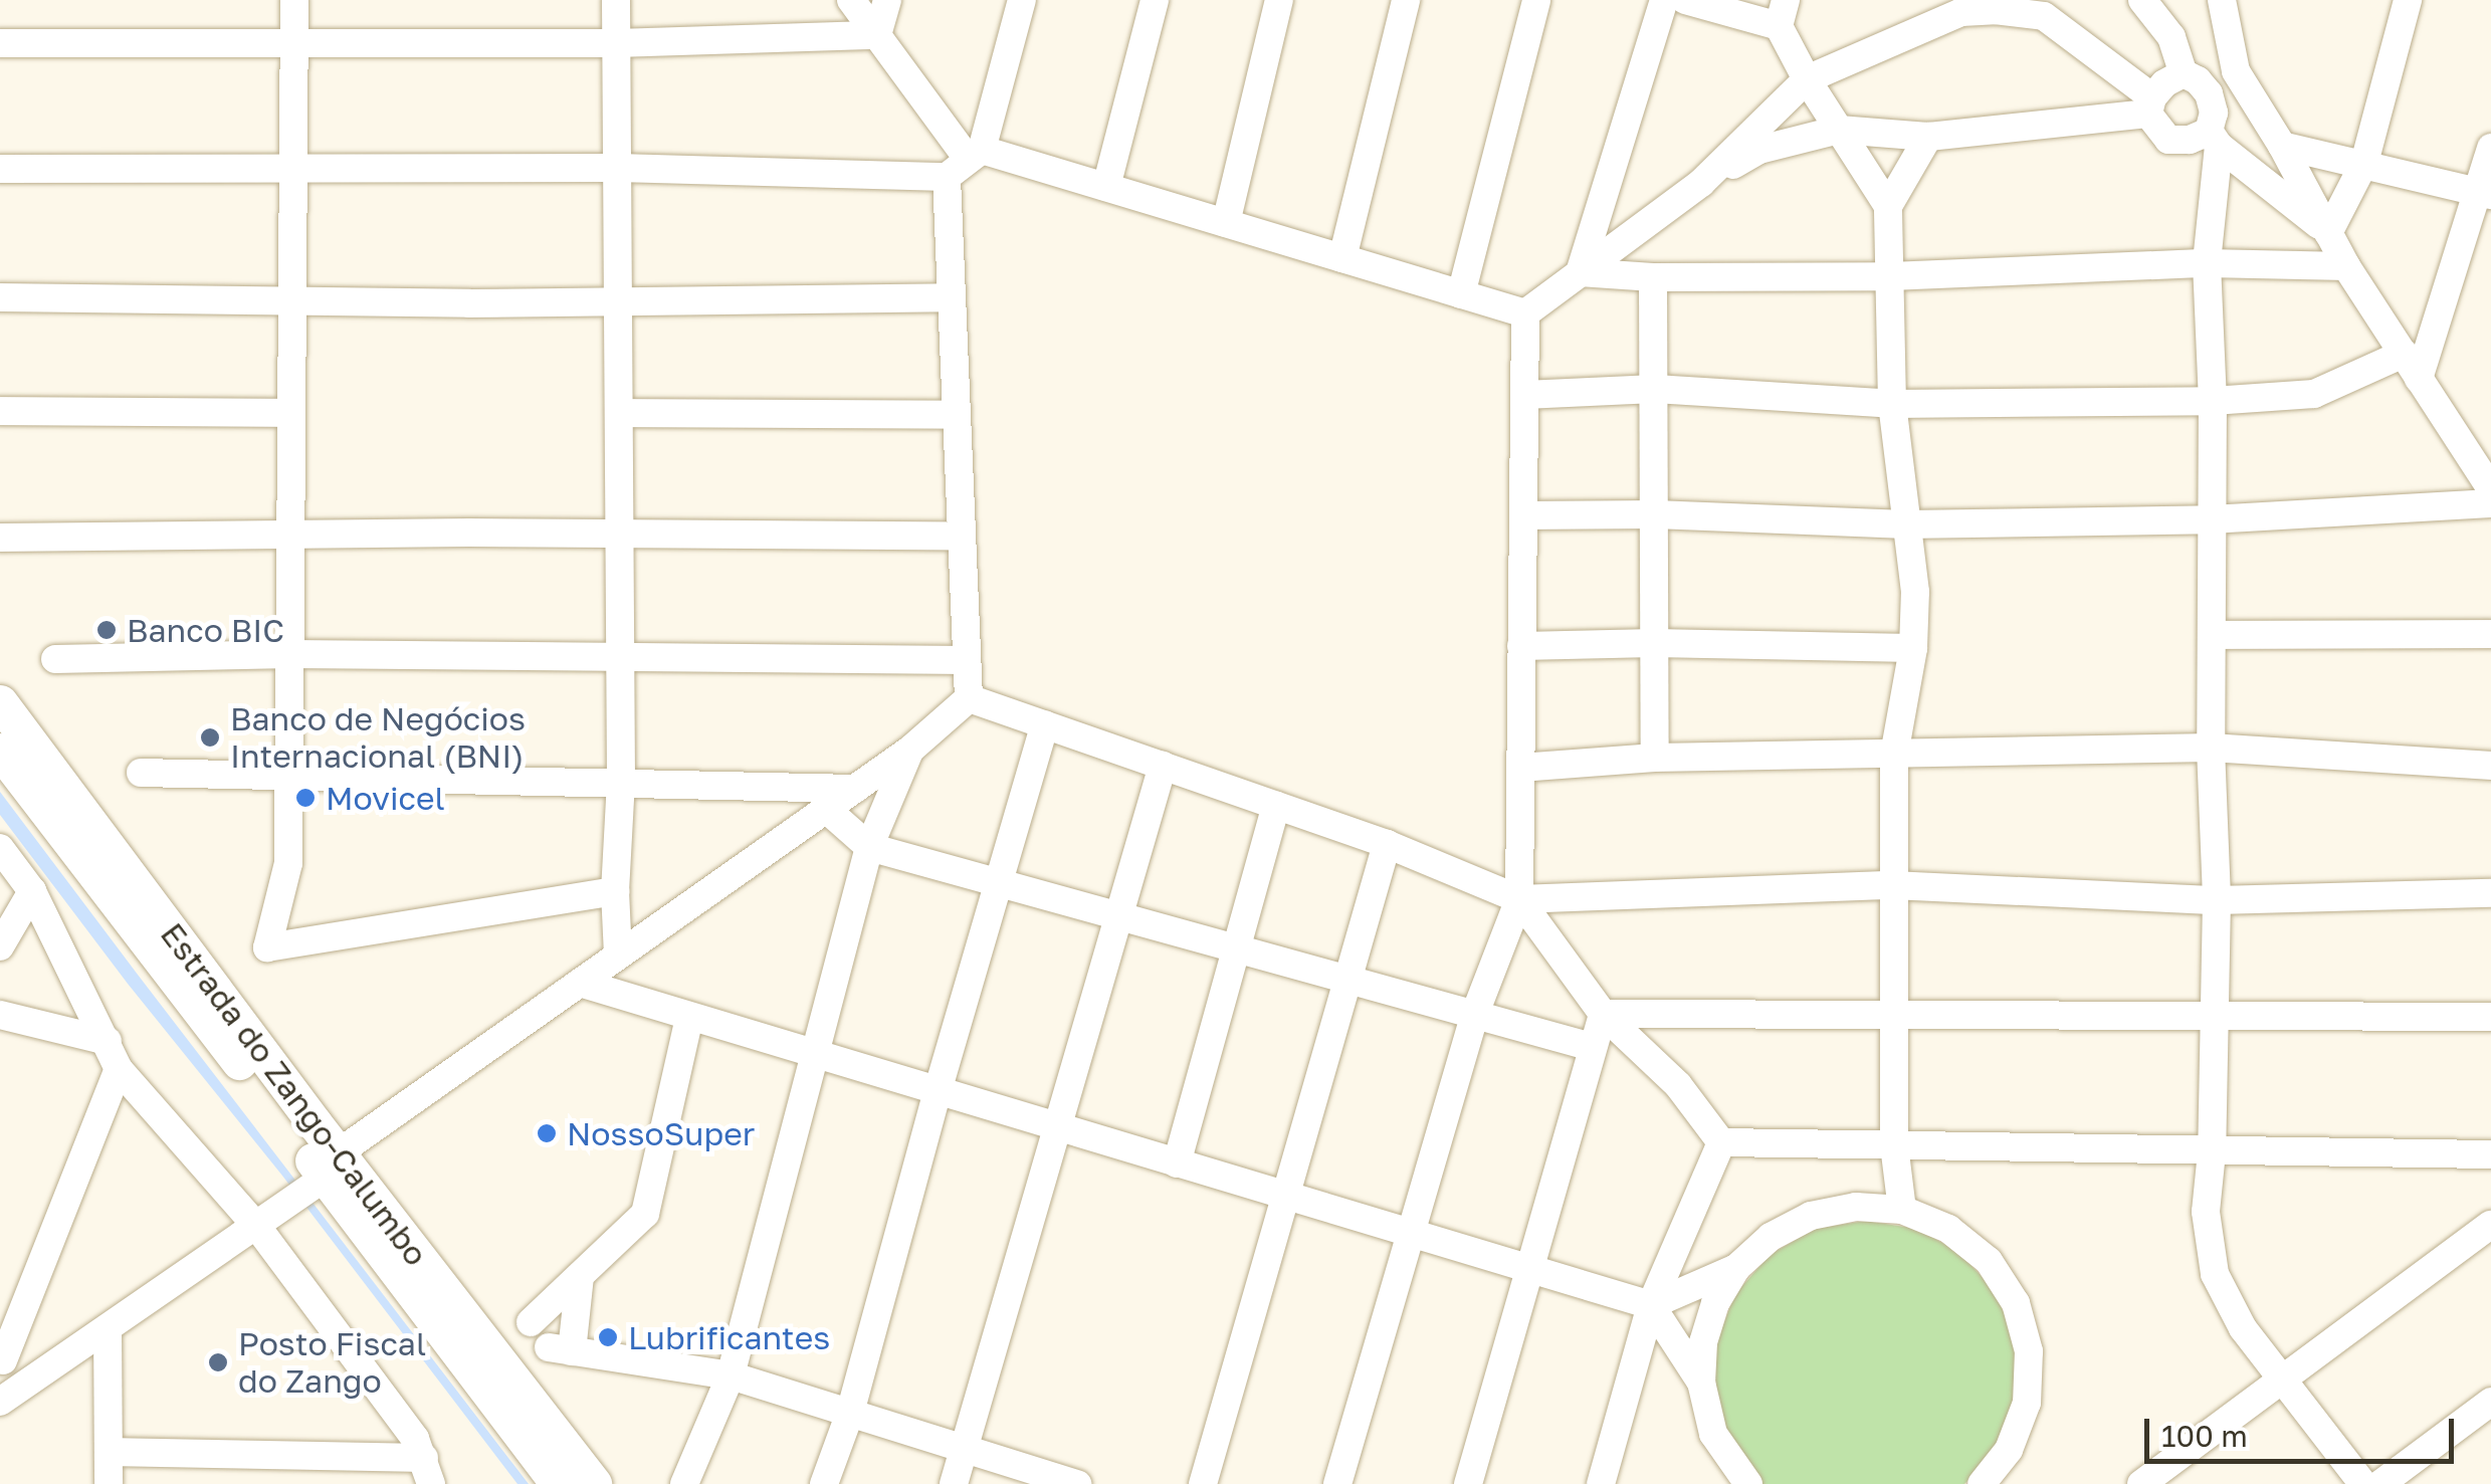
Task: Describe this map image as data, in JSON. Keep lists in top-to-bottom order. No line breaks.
{"streets":{"main road":["Estrada do Zango-Calumbo"]},"places":["Banco BIC","Banco de Negócios Internacional (BNI)","Movicel","NossoSuper","Lubrificantes","Posto Fiscal do Zango"],"scale_bar":"100 m"}
